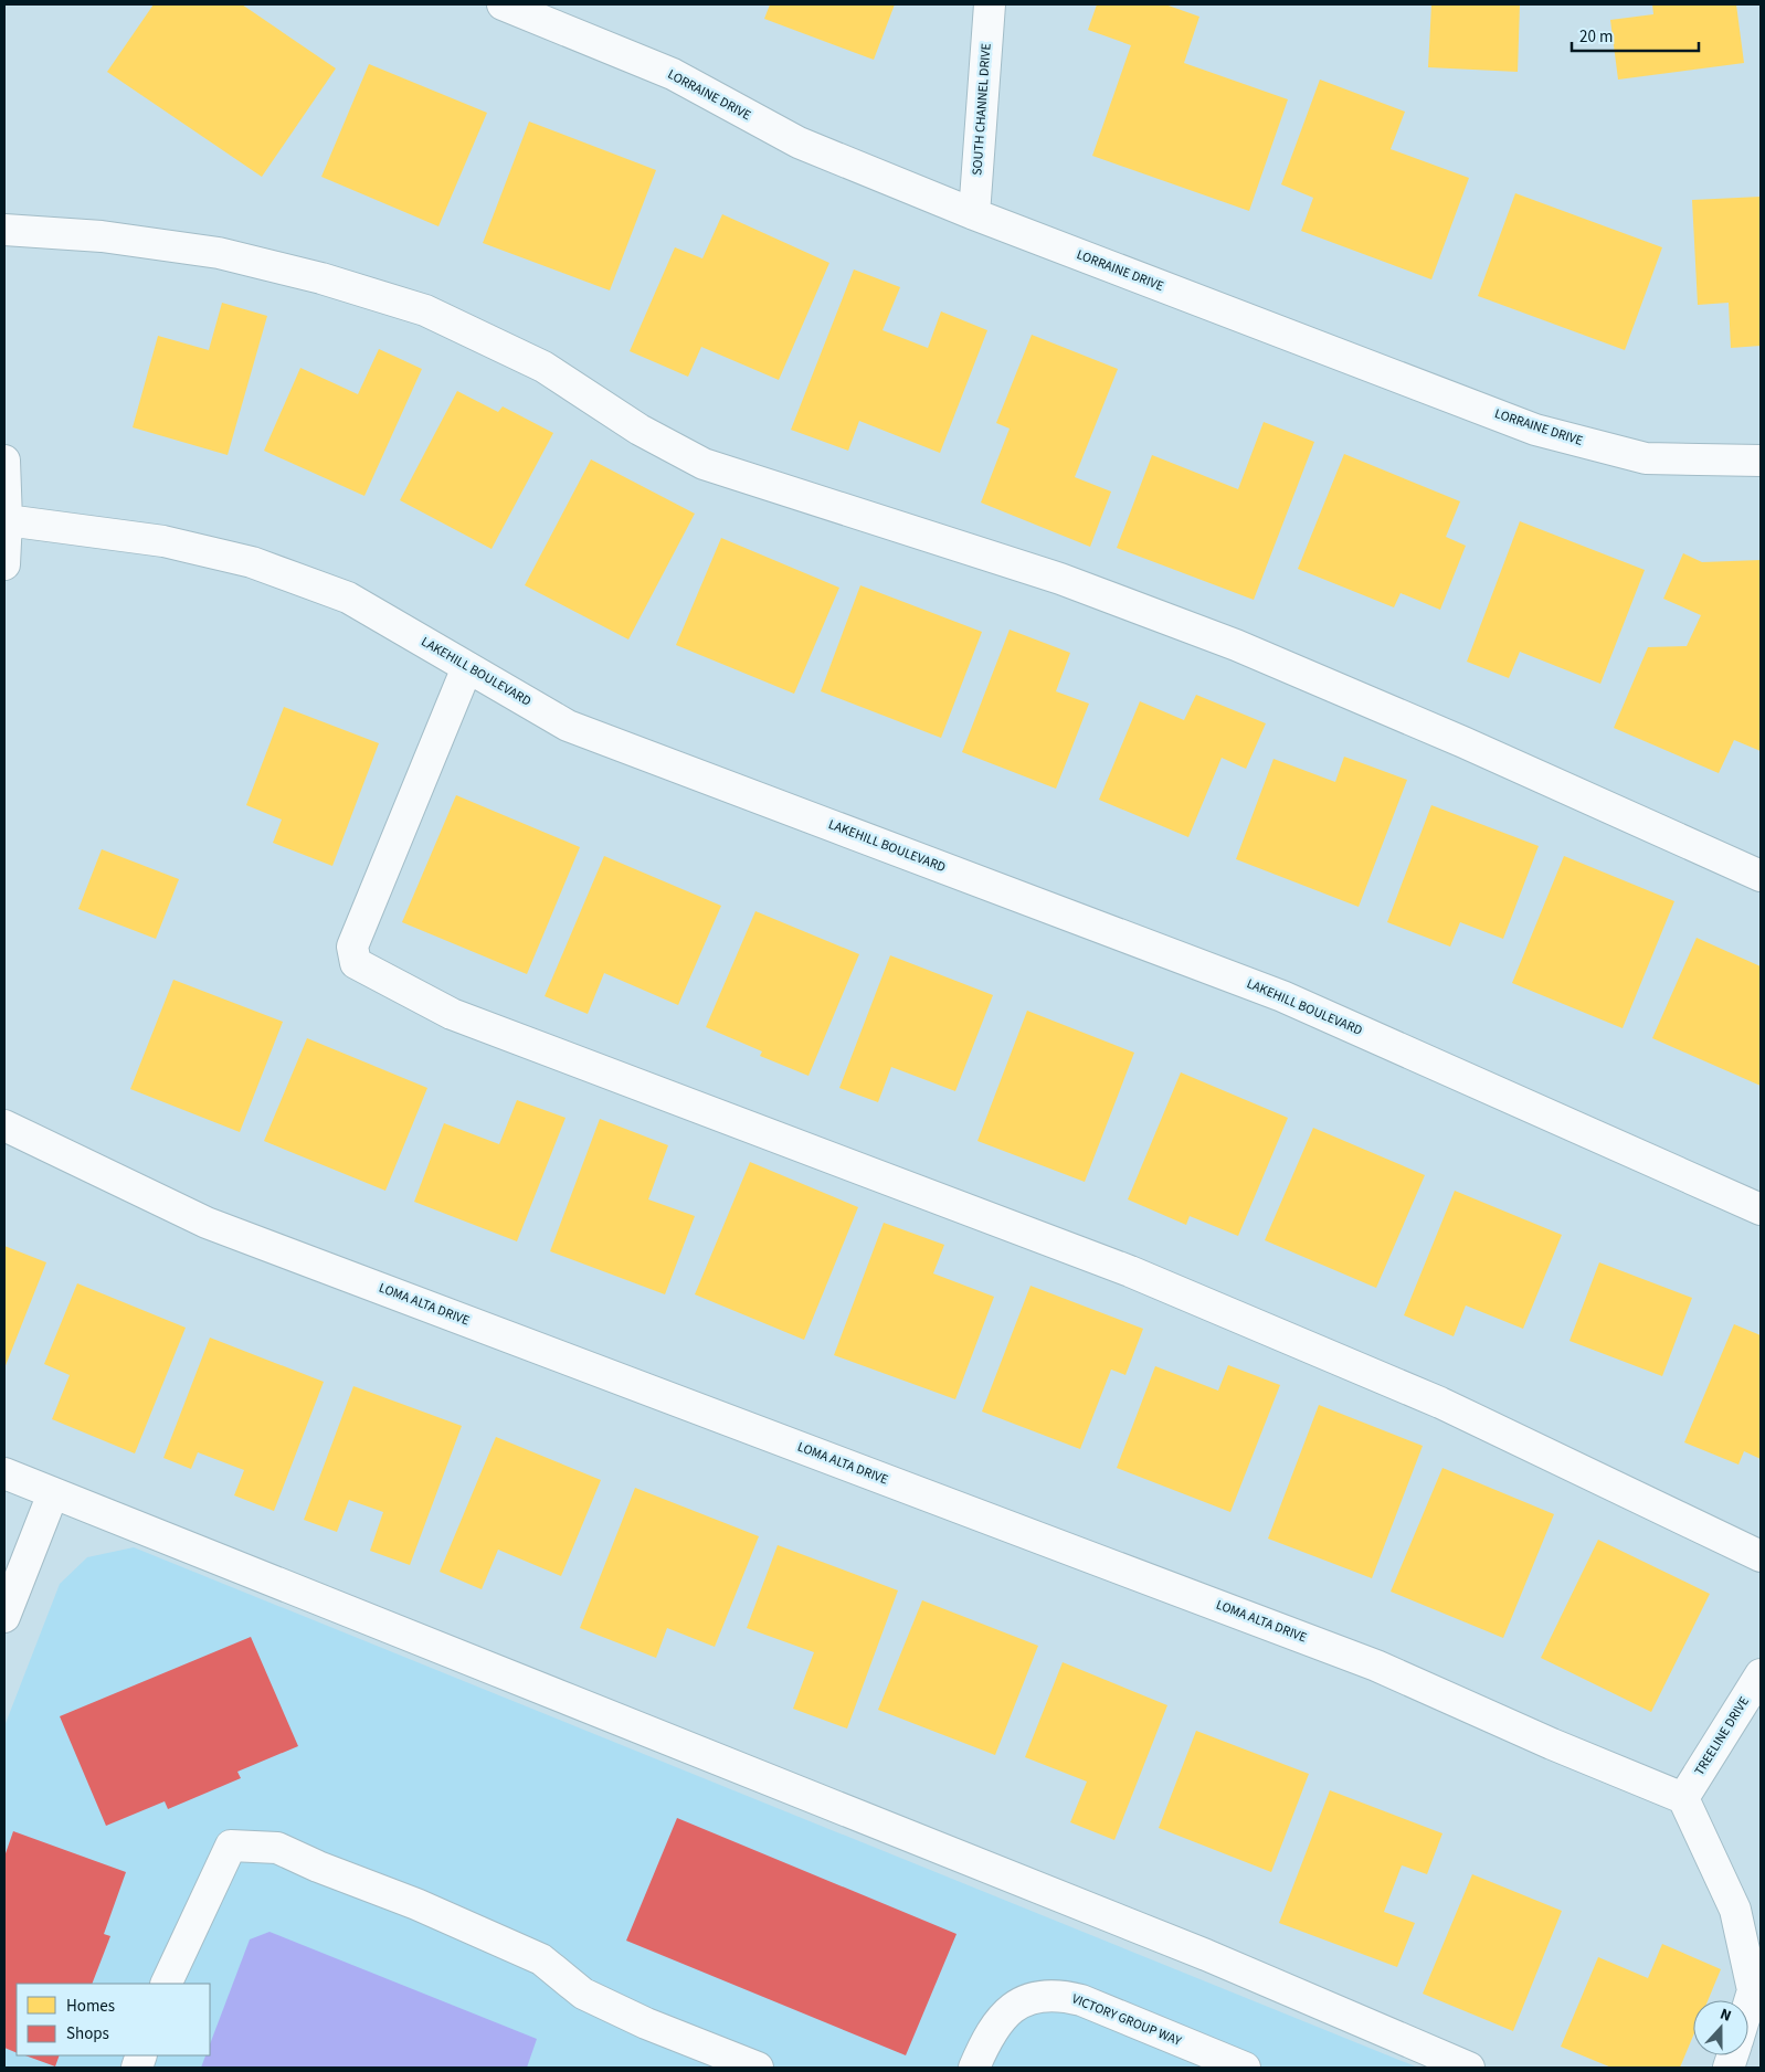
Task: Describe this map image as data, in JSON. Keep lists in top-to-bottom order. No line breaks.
{"streets":{"street":["LORRAINE DRIVE","SOUTH CHANNEL DRIVE","LAKEHILL BOULEVARD","LOMA ALTA DRIVE","TREELINE DRIVE","VICTORY GROUP WAY"]},"crossings":[["LORRAINE DRIVE","SOUTH CHANNEL DRIVE"],["LOMA ALTA DRIVE","TREELINE DRIVE"]],"legend":["Homes","Shops"],"scale_bar":"20 m","north":"top"}
